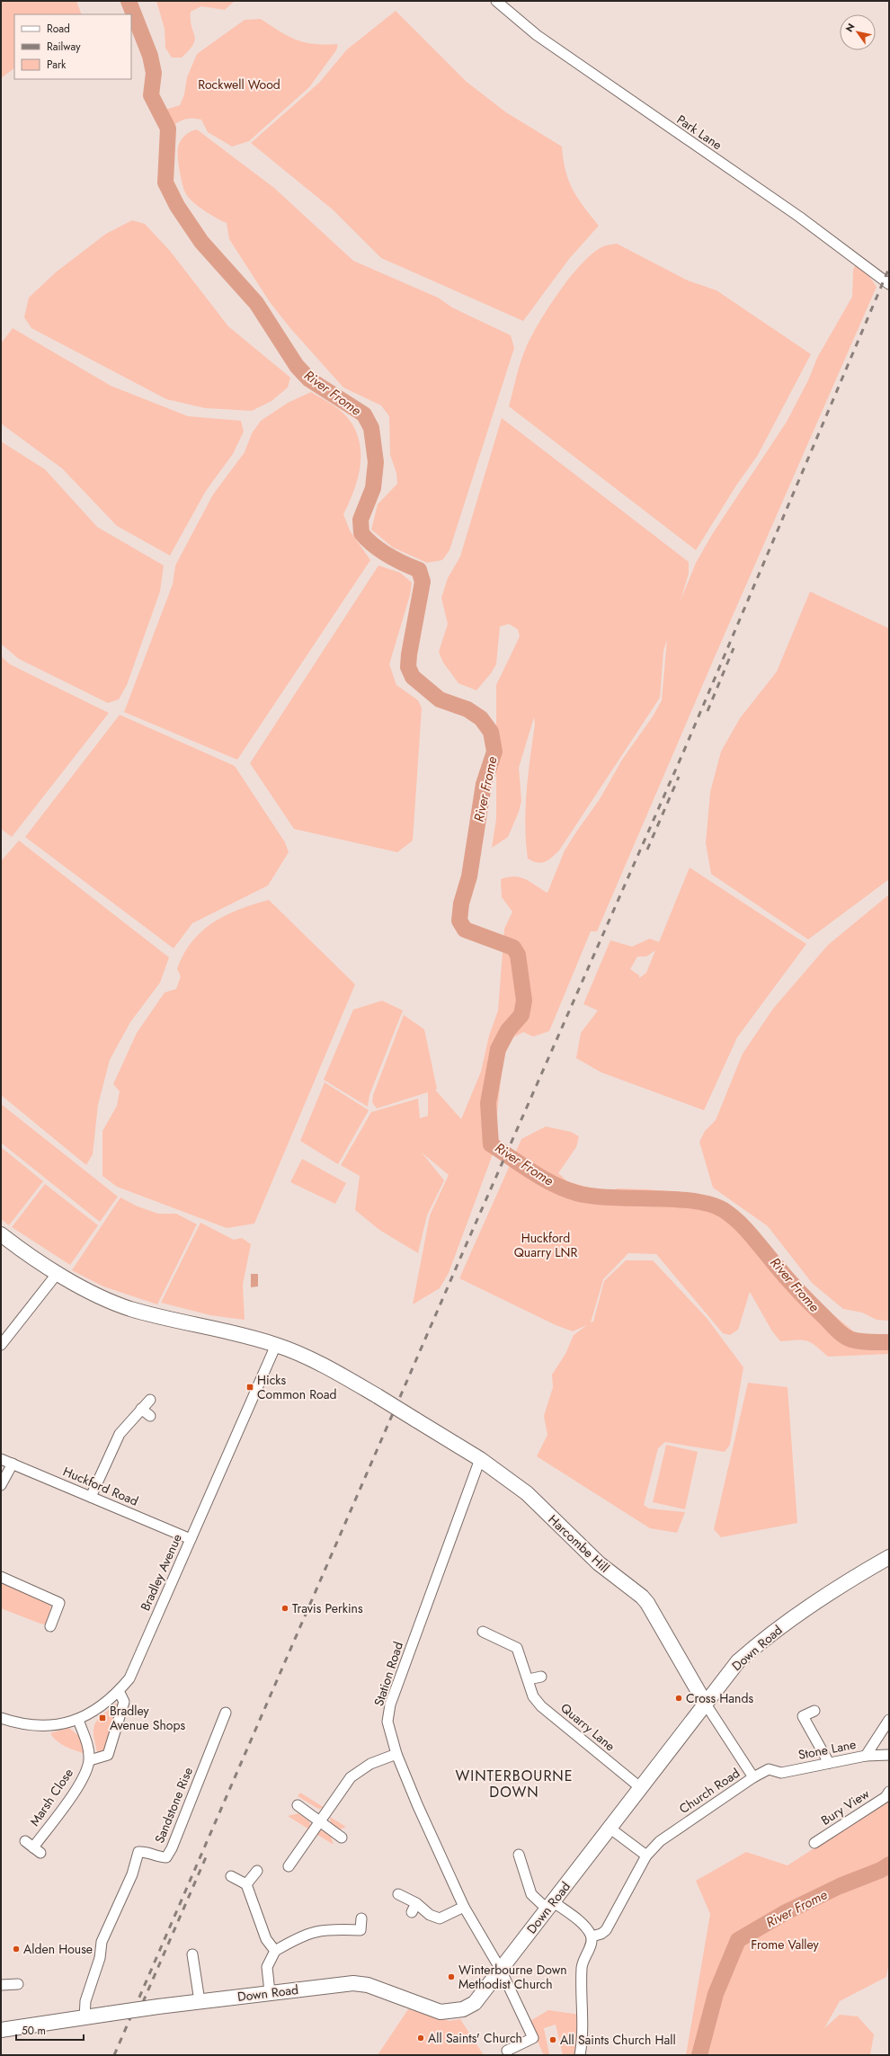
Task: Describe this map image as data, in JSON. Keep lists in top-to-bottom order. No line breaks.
{"streets":{"street":["Park Lane","Huckford Road","Harcombe Hill","Bradley Avenue","Down Road","Station Road","Quarry Lane","Stone Lane","Church Road","Marsh Close","Sandstone Rise","Bury View"]},"crossings":[["Huckford Road","Bradley Avenue"],["Harcombe Hill","Bradley Avenue"],["Harcombe Hill","Down Road"],["Harcombe Hill","Station Road"],["Harcombe Hill","Church Road"],["Down Road","Station Road"],["Down Road","Quarry Lane"],["Down Road","Church Road"],["Down Road","Sandstone Rise"],["Stone Lane","Church Road"]],"districts":["WINTERBOURNE DOWN"],"water":["River Frome"],"parks":["Rockwell Wood","Huckford Quarry LNR","Frome Valley"],"places":{"transit":["Hicks Common Road","Bradley Avenue Shops"],"other":["Travis Perkins","Cross Hands","Alden House","Winterbourne Down Methodist Church","All Saints' Church","All Saints Church Hall"]},"legend":["Road","Railway","Park"],"scale_bar":"50 m","north":"top left"}
